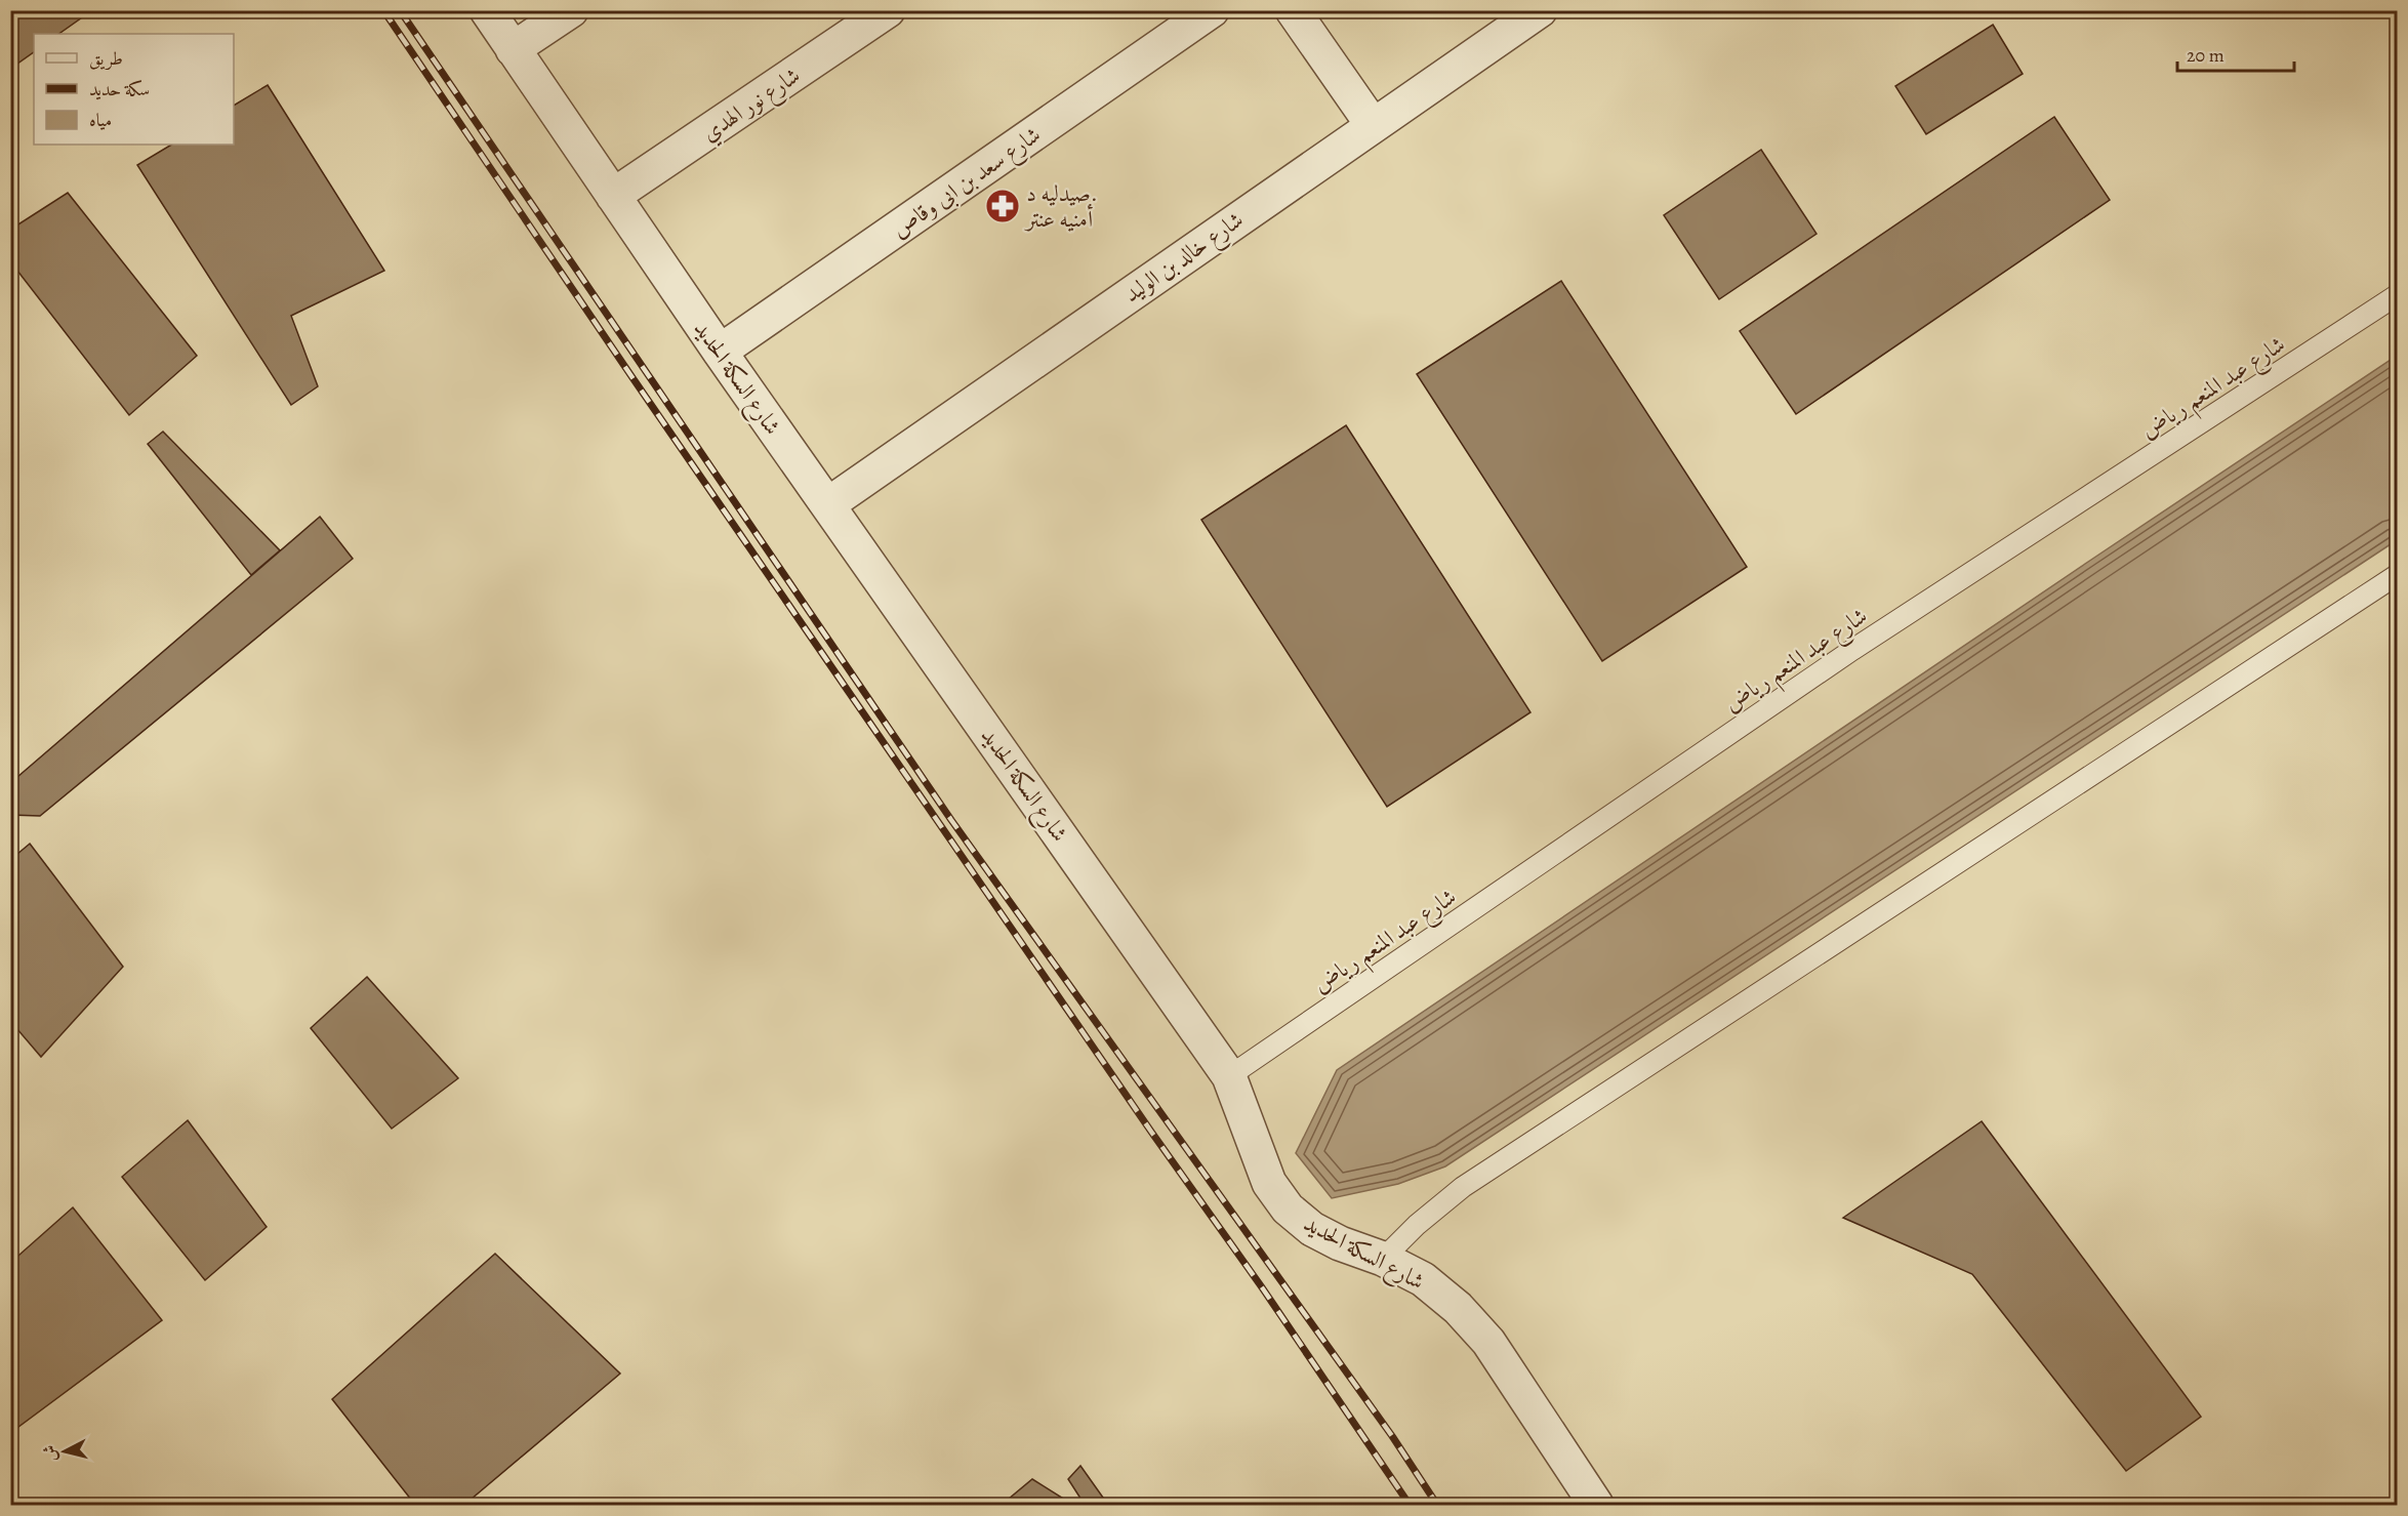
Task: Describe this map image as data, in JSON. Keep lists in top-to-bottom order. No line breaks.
{"streets":{"street":["شارع نور الهدي","شارع سعد بن ابى وقاص","شارع خالد بن الوليد","شارع السكة الحديد"],"lane":["شارع عبد المنعم رياض"]},"crossings":[["شارع نور الهدي","شارع السكة الحديد"],["شارع سعد بن ابى وقاص","شارع السكة الحديد"],["شارع خالد بن الوليد","شارع السكة الحديد"],["شارع السكة الحديد","شارع عبد المنعم رياض"]],"places":{"pharmacy":["صيدليه د. أمنيه عنتر"]},"legend":["طريق","سكة حديد","مياه"],"scale_bar":"20 m","north":"left"}
